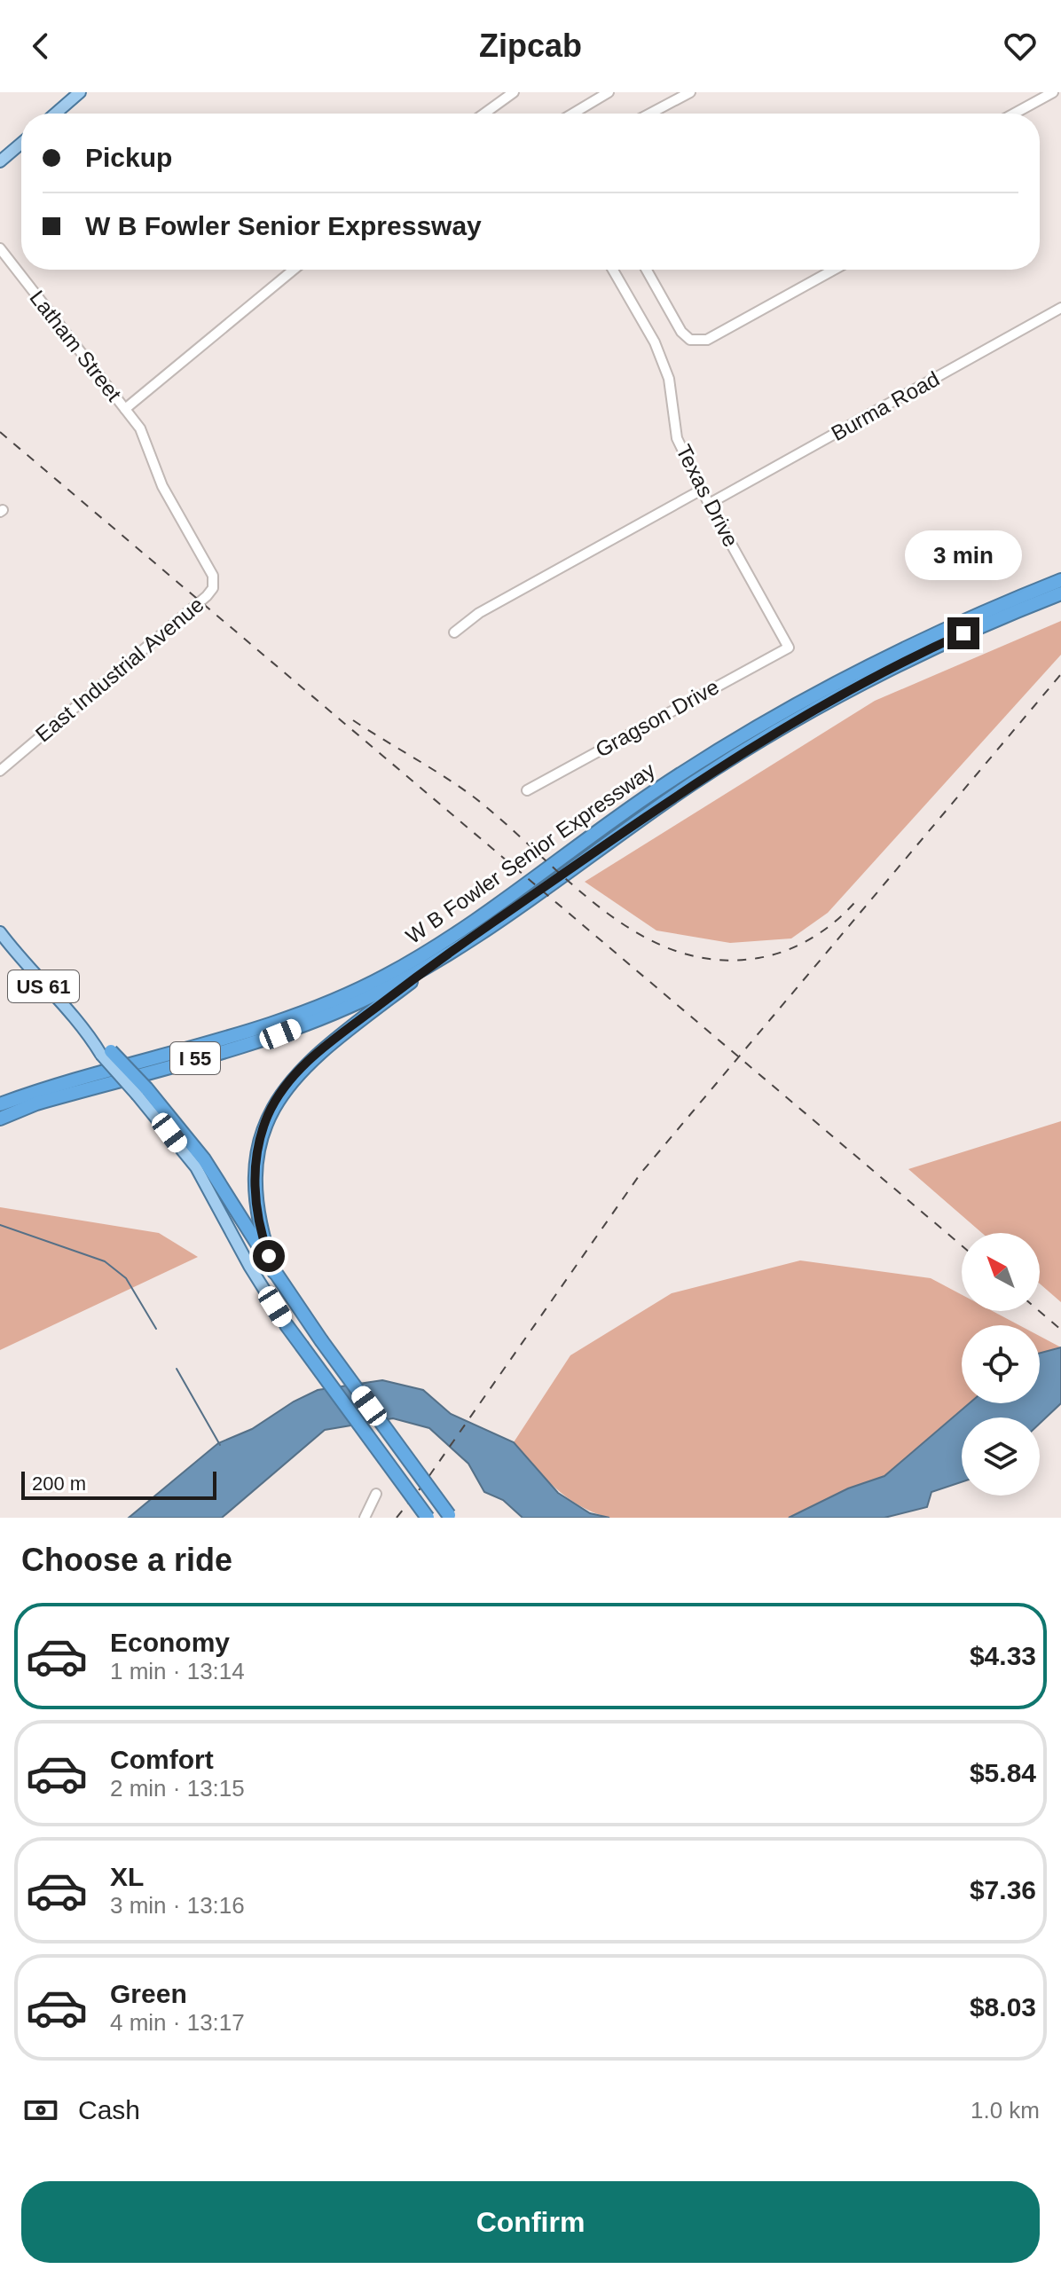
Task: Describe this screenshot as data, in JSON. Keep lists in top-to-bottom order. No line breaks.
{"streets":{"highway":["W B Fowler Senior Expressway","US 61","I 55"],"street":["Latham Street","Burma Road","Texas Drive","East Industrial Avenue","Gragson Drive"]},"crossings":[["Latham Street","East Industrial Avenue"],["Burma Road","Texas Drive"],["Texas Drive","Gragson Drive"]],"scale_bar":"200 m","north":"top left","page":{"header":"Zipcab","banner":["Pickup","W B Fowler Senior Expressway"],"bubble":"3 min","scale":"200 m","heading":"Choose a ride","list":[{"name":"Economy","note":"1 min · 13:14","value":"$4.33"},{"name":"Comfort","note":"2 min · 13:15","value":"$5.84"},{"name":"XL","note":"3 min · 13:16","value":"$7.36"},{"name":"Green","note":"4 min · 13:17","value":"$8.03"}],"pay":["Cash","1.0 km"],"buttons":"Confirm"}}
